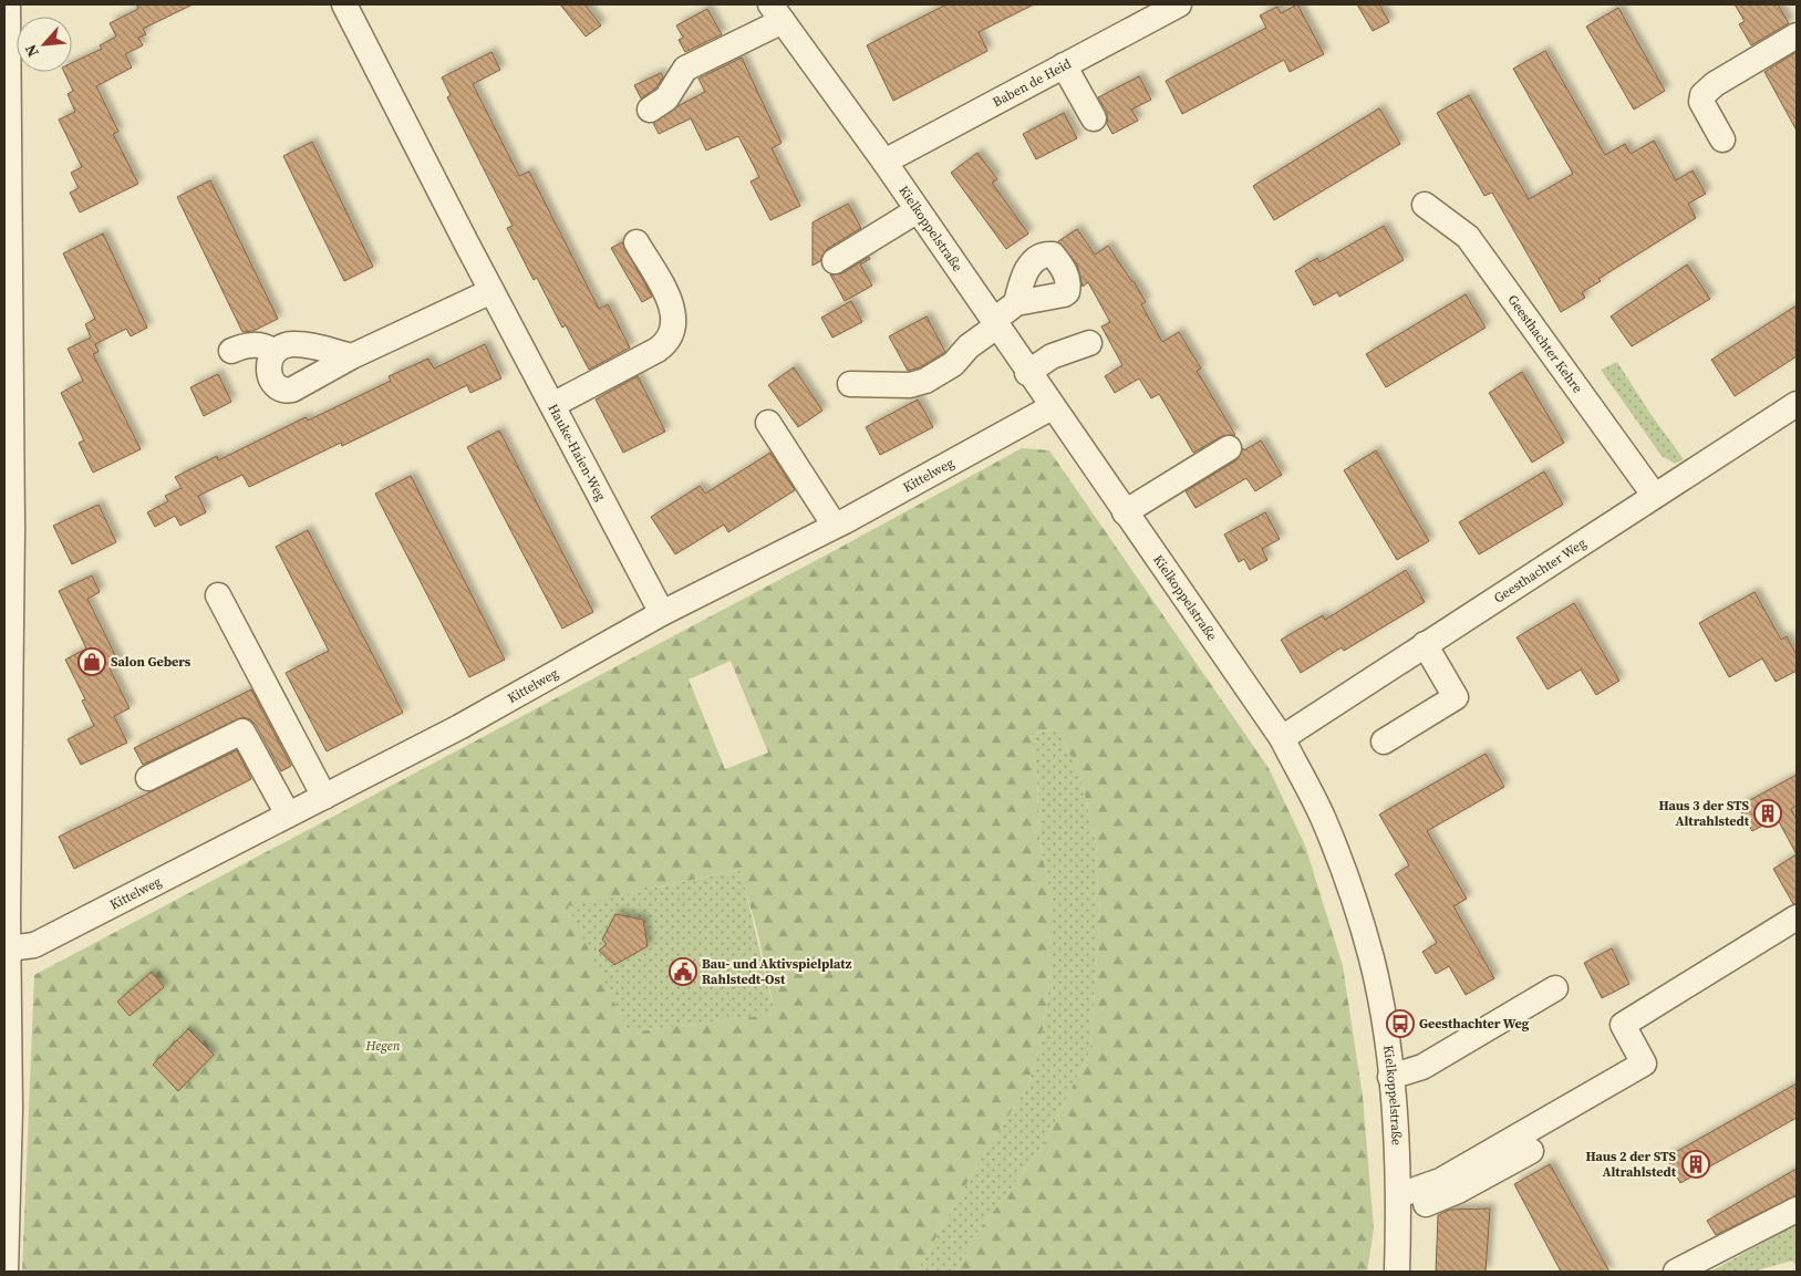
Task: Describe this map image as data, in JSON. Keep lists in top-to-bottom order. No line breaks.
{"streets":{"street":["Baben de Heid","Kielkoppelstraße","Geesthachter Kehre","Hauke-Haien-Weg","Kittelweg","Geesthachter Weg"]},"crossings":[["Baben de Heid","Kielkoppelstraße"],["Kielkoppelstraße","Kittelweg"],["Kielkoppelstraße","Geesthachter Weg"],["Geesthachter Kehre","Geesthachter Weg"],["Hauke-Haien-Weg","Kittelweg"]],"parks":["Hegen"],"places":{"shop":["Salon Gebers"],"building":["Haus 3 der STS Altrahlstedt","Haus 2 der STS Altrahlstedt"],"public building":["Bau- und Aktivspielplatz Rahlstedt-Ost"],"bus stop":["Geesthachter Weg"]},"north":"bottom left"}
